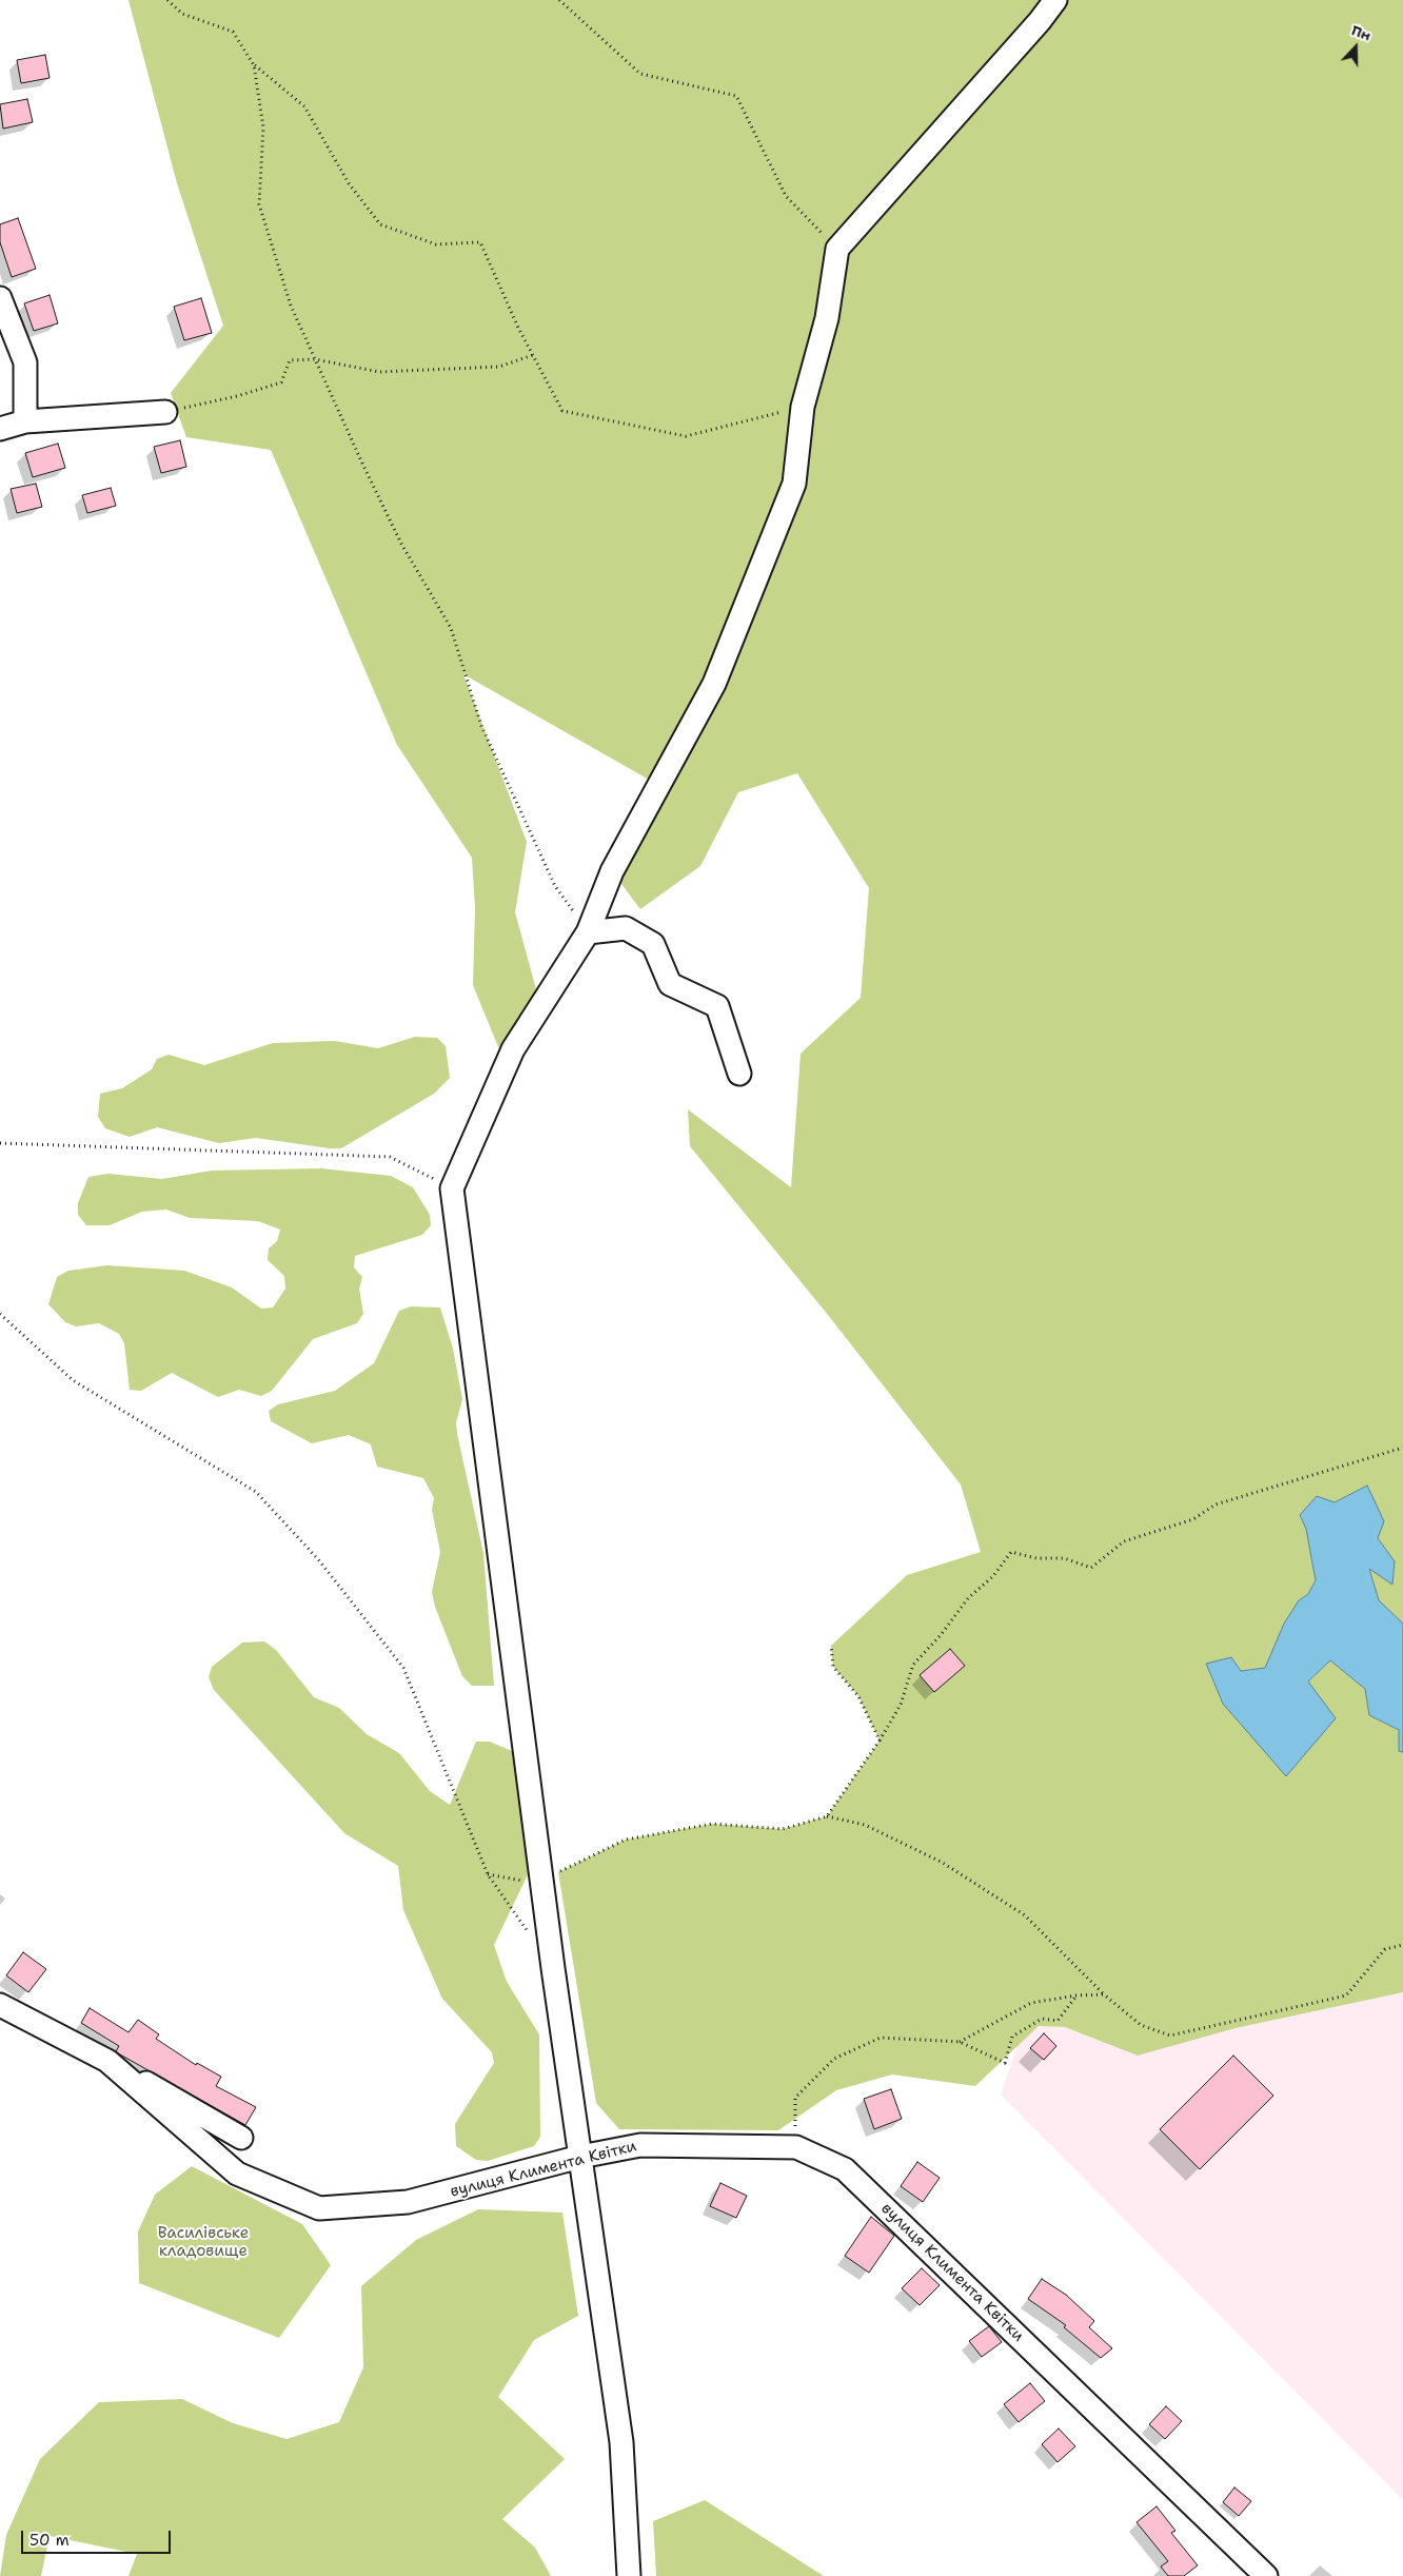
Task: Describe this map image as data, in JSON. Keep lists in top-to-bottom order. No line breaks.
{"streets":{"street":["вулиця Климента Квітки"]},"parks":["Василівське кладовище"],"scale_bar":"50 m","north":"top"}
